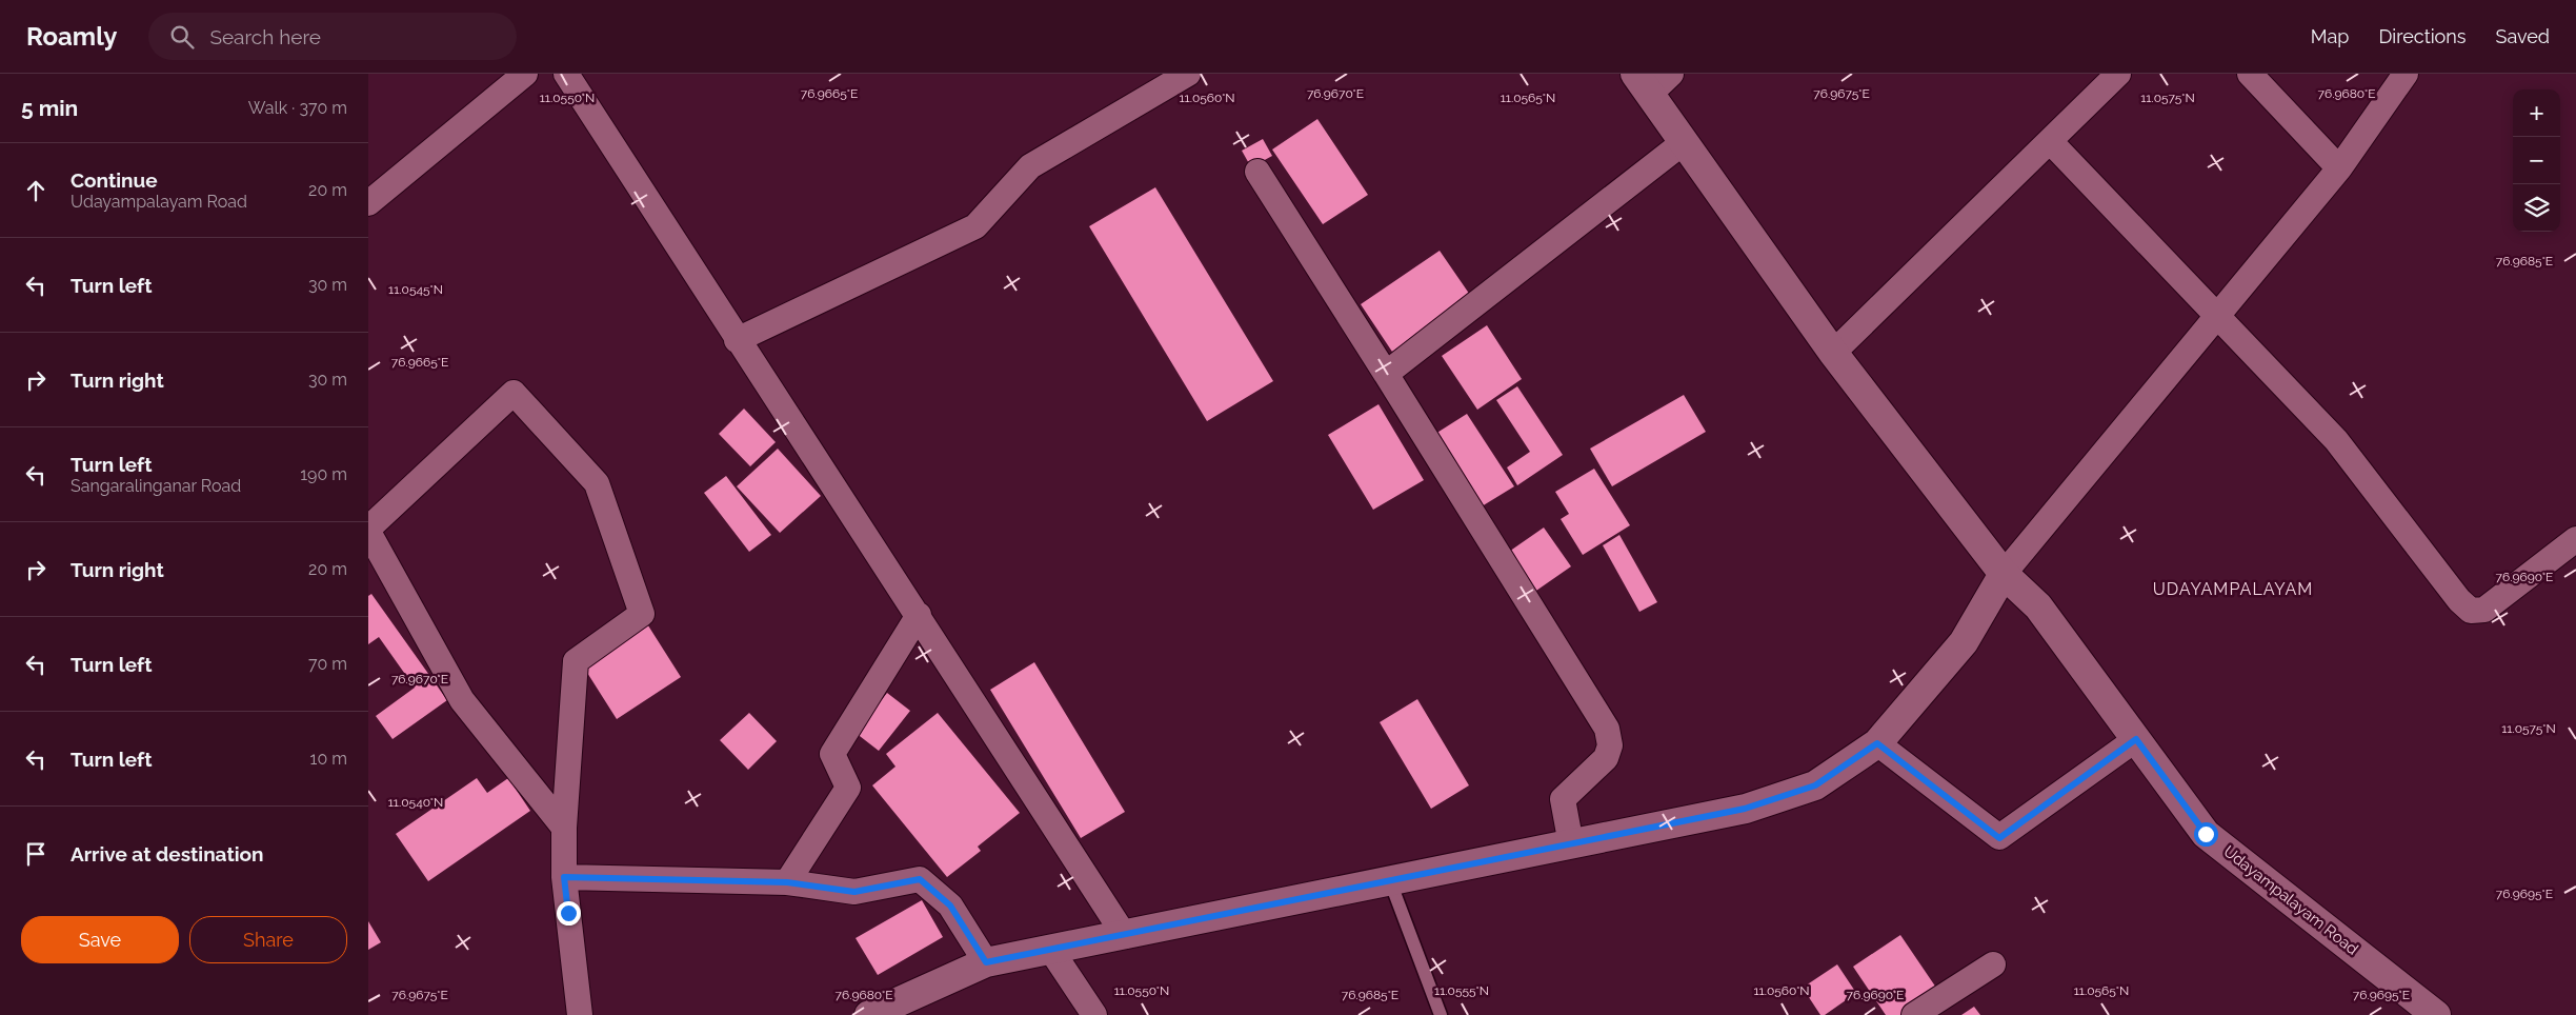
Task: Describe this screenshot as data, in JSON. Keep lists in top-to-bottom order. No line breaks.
{"streets":{"main road":["Udayampalayam Road"]},"districts":["UDAYAMPALAYAM"],"page":{"header":"Roamly","search":"Search here","nav":["Map","Directions","Saved"],"heading":["5 min","Walk · 370 m"],"map_buttons":["+","−"],"list":[["Continue","Udayampalayam Road","20 m"],["Turn left","30 m"],["Turn right","30 m"],["Turn left","Sangaralinganar Road","190 m"],["Turn right","20 m"],["Turn left","70 m"],["Turn left","10 m"],"Arrive at destination"],"buttons":["Save","Share"]},"coordinates":["76.9665°E","76.9670°E","76.9675°E","76.9680°E","11.0550°N","11.0560°N","11.0565°N","11.0575°N","76.9685°E","11.0545°N","76.9690°E","11.0540°N","76.9695°E","11.0555°N"]}
